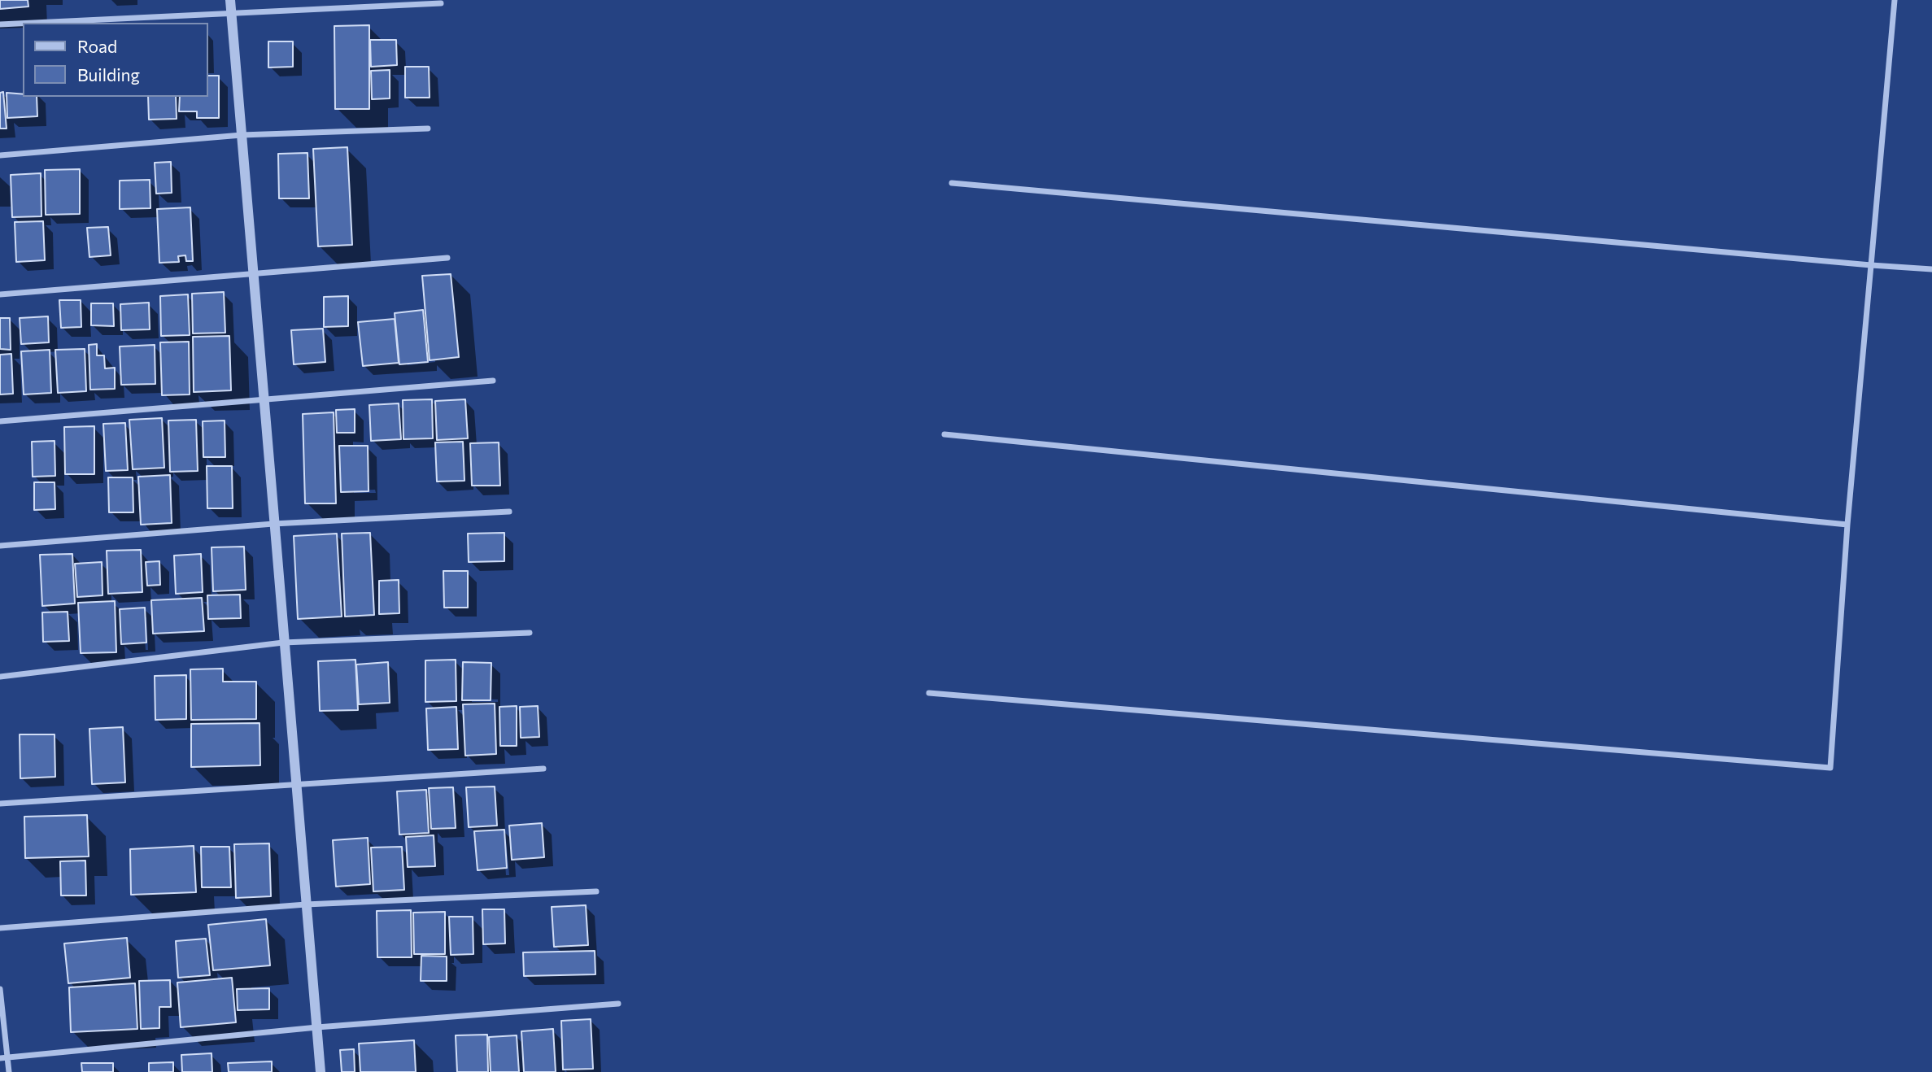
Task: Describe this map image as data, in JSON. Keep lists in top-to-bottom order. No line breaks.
{"legend":["Road","Building"]}
